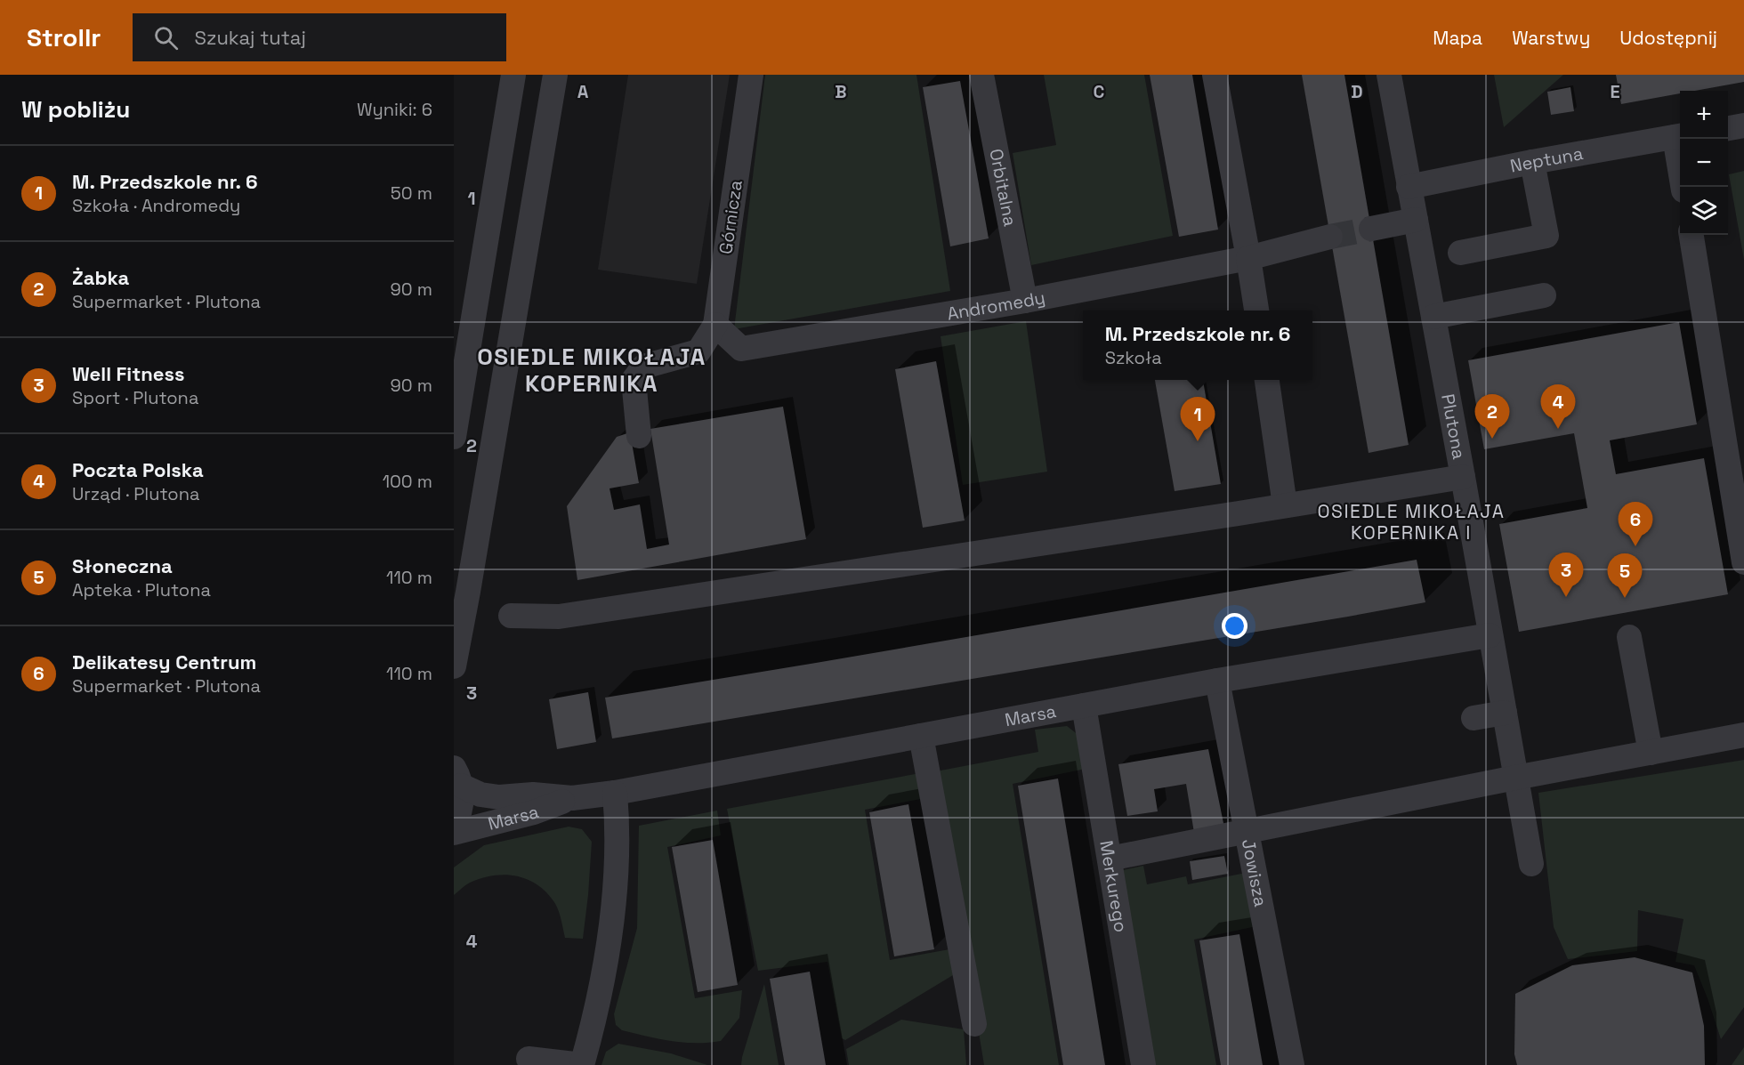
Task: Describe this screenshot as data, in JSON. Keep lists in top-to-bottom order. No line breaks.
{"streets":{"street":["Neptuna","Orbitalna","Górnicza","Andromedy","Plutona","Marsa","Jowisza","Merkurego"]},"crossings":[["Neptuna","Plutona"],["Orbitalna","Andromedy"],["Górnicza","Andromedy"],["Plutona","Marsa"],["Marsa","Jowisza"],["Marsa","Merkurego"]],"districts":["OSIEDLE MIKOŁAJA KOPERNIKA","OSIEDLE MIKOŁAJA KOPERNIKA I"],"page":{"header":"Strollr","search":"Szukaj tutaj","nav":["Mapa","Warstwy","Udostępnij"],"heading":["W pobliżu","Wyniki: 6"],"map_buttons":["+","−"],"list":[{"mark":"1","name":"M. Przedszkole nr. 6","note":"Szkoła · Andromedy","value":"50 m"},{"mark":"2","name":"Żabka","note":"Supermarket · Plutona","value":"90 m"},{"mark":"3","name":"Well Fitness","note":"Sport · Plutona","value":"90 m"},{"mark":"4","name":"Poczta Polska","note":"Urząd · Plutona","value":"100 m"},{"mark":"5","name":"Słoneczna","note":"Apteka · Plutona","value":"110 m"},{"mark":"6","name":"Delikatesy Centrum","note":"Supermarket · Plutona","value":"110 m"}],"popup":["M. Przedszkole nr. 6","Szkoła"],"pins":["4","2","1","6","3","5"]},"grid":{"columns":["A","B","C","D","E"],"rows":["1","2","3","4"]}}
